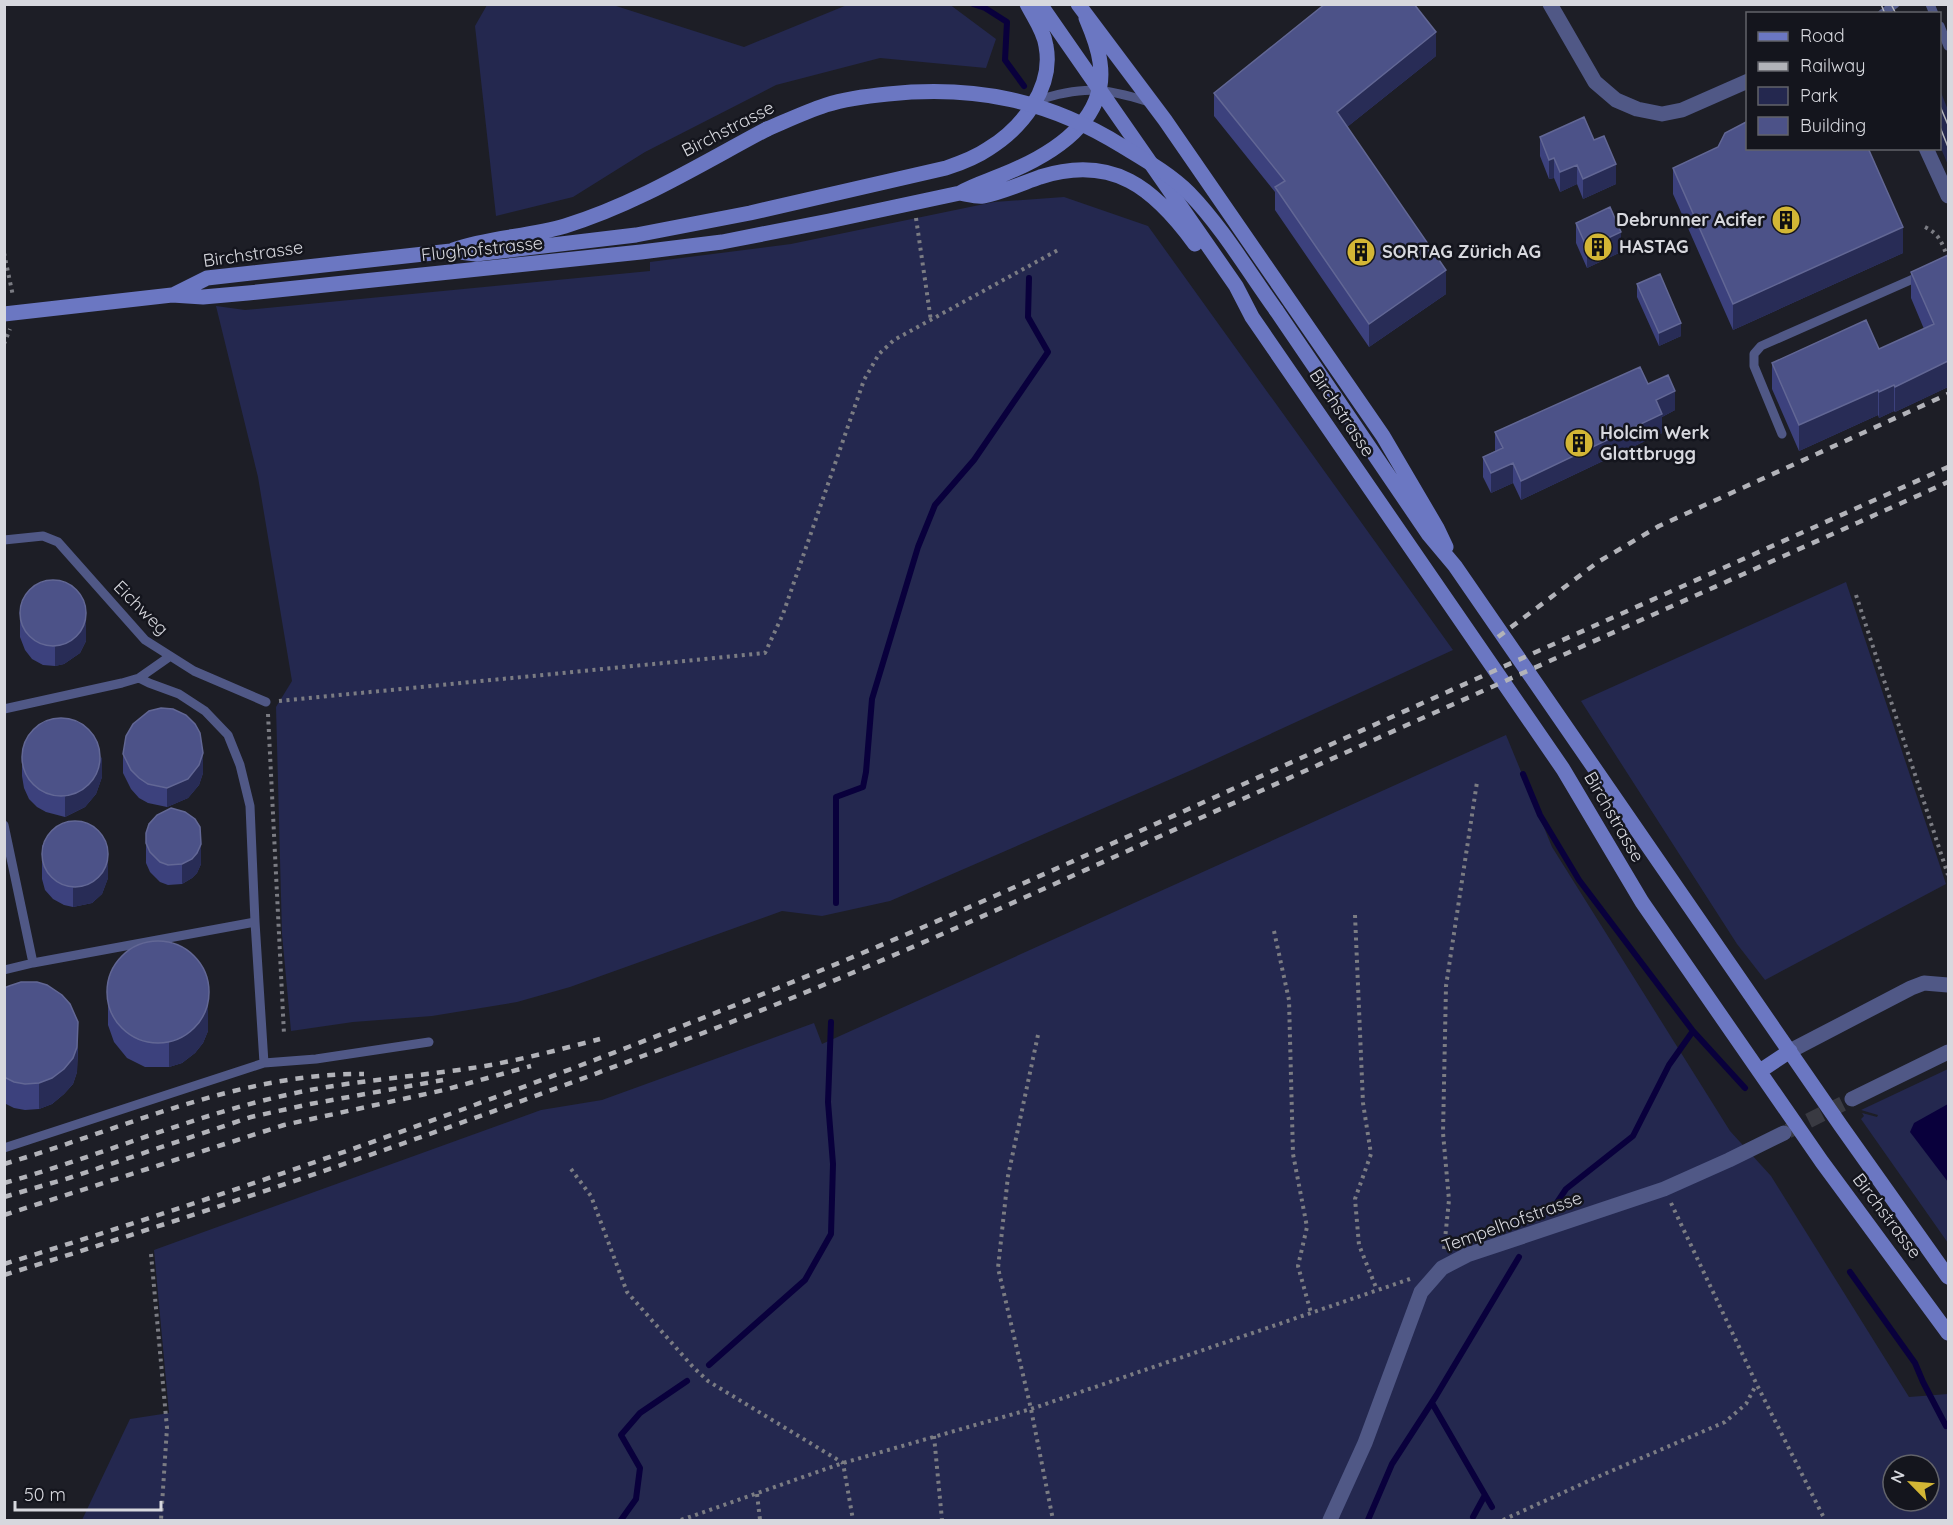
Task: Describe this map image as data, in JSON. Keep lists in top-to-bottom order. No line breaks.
{"streets":{"main road":["Birchstrasse","Flughofstrasse"],"street":["Tempelhofstrasse"],"lane":["Eichweg"]},"crossings":[["Birchstrasse","Flughofstrasse"]],"places":{"building":["Debrunner Acifer","HASTAG","SORTAG Zürich AG","Holcim Werk Glattbrugg"]},"legend":["Road","Railway","Park","Building"],"scale_bar":"50 m","north":"top left"}
